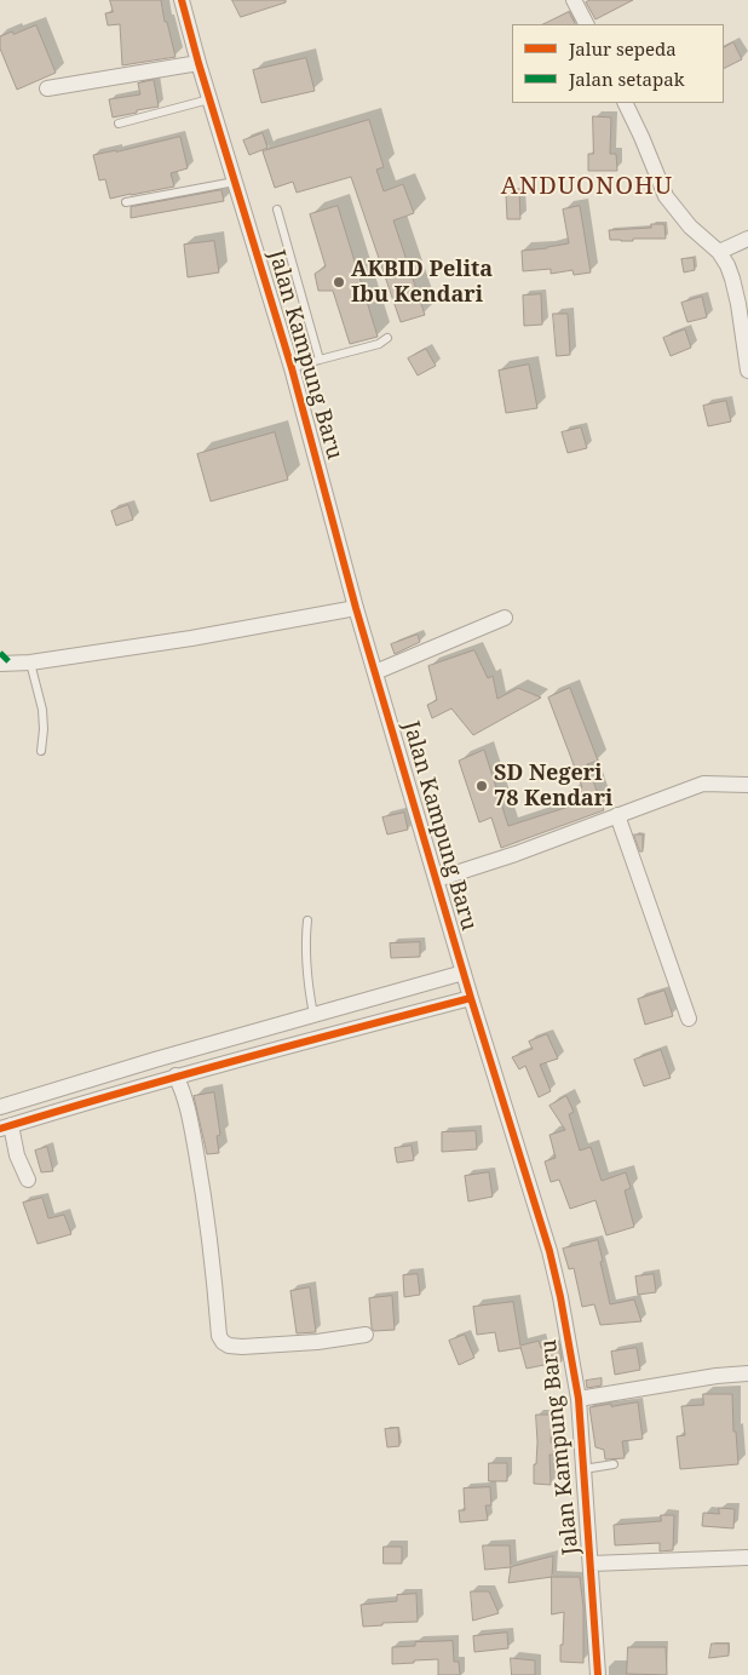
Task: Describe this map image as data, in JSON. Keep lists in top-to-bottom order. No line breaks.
{"streets":{"street":["Jalan Kampung Baru"]},"districts":["ANDUONOHU"],"places":["AKBID Pelita Ibu Kendari","SD Negeri 78 Kendari"],"legend":["Jalur sepeda","Jalan setapak"]}
